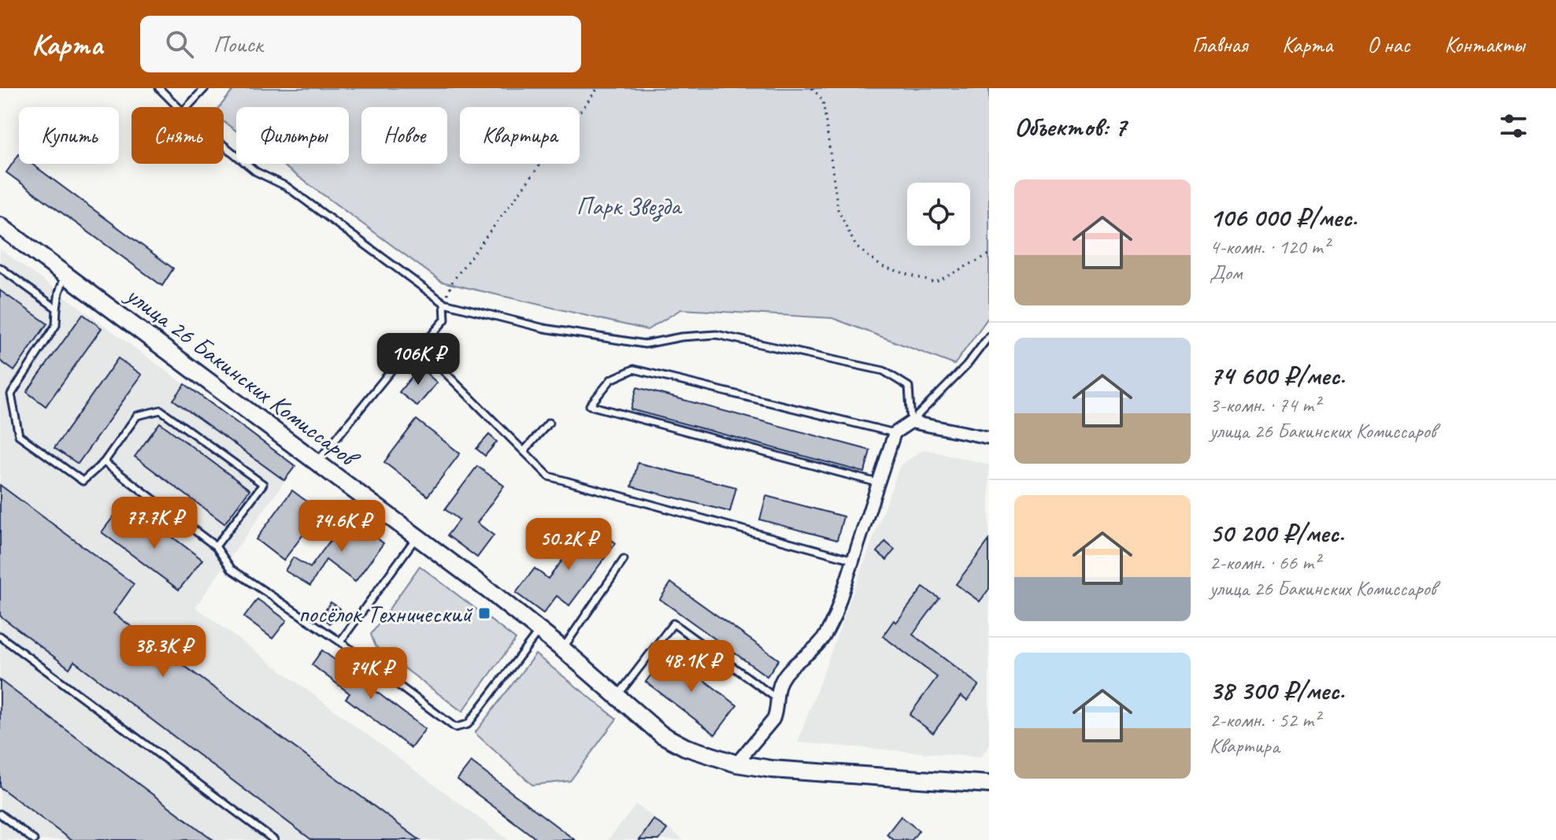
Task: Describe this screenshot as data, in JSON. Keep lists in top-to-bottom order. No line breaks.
{"streets":{"main road":["улица 26 Бакинских Комиссаров"]},"parks":["Парк Звезда"],"places":{"transit":["посёлок Технический"]},"page":{"header":"Карта","search":"Поиск","nav":["Главная","Карта","О нас","Контакты"],"heading":"Объектов: 7","chip":["Купить","Снять","Фильтры","Новое","Квартира"],"list":[{"name":"106 000 ₽/мес.","note":"4-комн. · 120 m² · Дом"},{"name":"74 600 ₽/мес.","note":"3-комн. · 74 m² · улица 26 Бакинских Комиссаров"},{"name":"50 200 ₽/мес.","note":"2-комн. · 66 m² · улица 26 Бакинских Комиссаров"},{"name":"38 300 ₽/мес.","note":"2-комн. · 52 m² · Квартира"}],"price":["106K ₽","77.7K ₽","74.6K ₽","50.2K ₽","38.3K ₽","48.1K ₽","74K ₽"]}}
